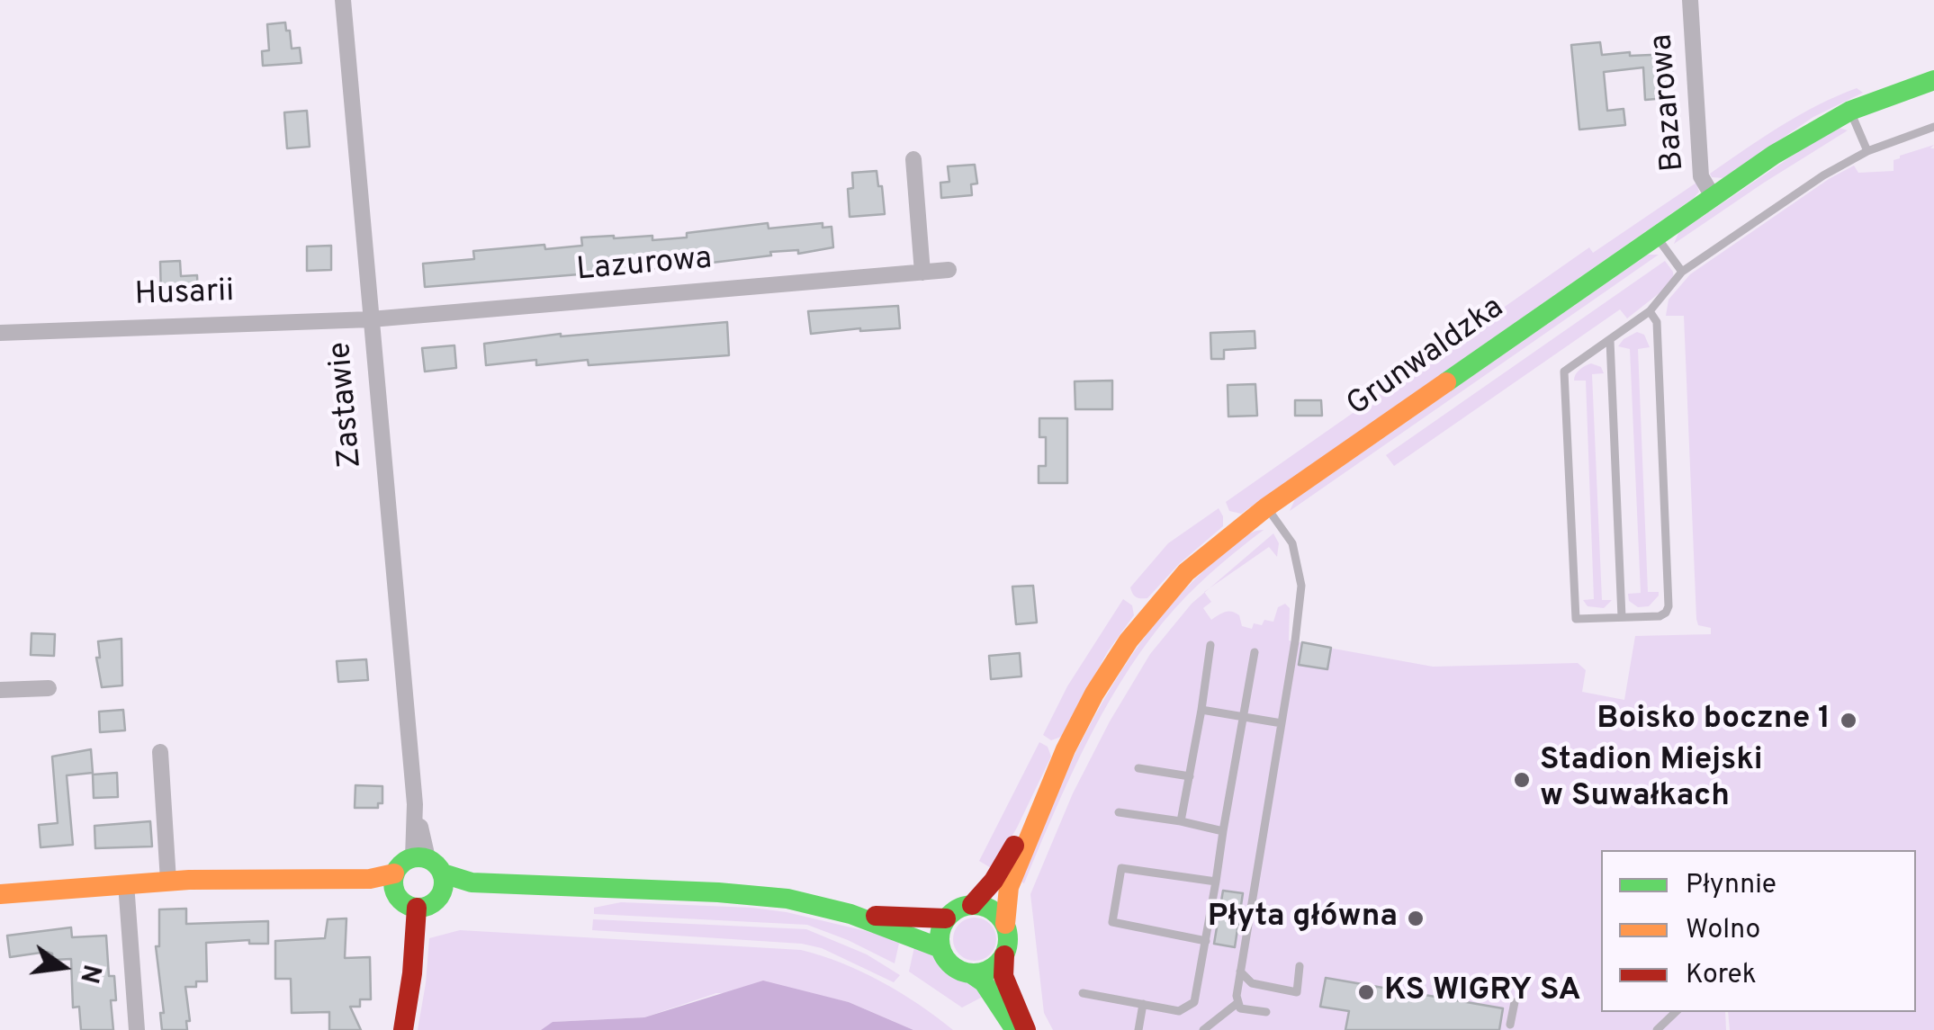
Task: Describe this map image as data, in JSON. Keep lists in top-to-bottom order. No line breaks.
{"streets":{"main road":["Grunwaldzka"],"street":["Bazarowa","Lazurowa","Husarii","Zastawie"]},"crossings":[["Bazarowa","Grunwaldzka"],["Lazurowa","Husarii"],["Lazurowa","Zastawie"],["Husarii","Zastawie"]],"places":["Boisko boczne 1","Stadion Miejski w Suwałkach","Płyta główna","KS WIGRY SA"],"legend":["Płynnie","Wolno","Korek"],"north":"right"}
